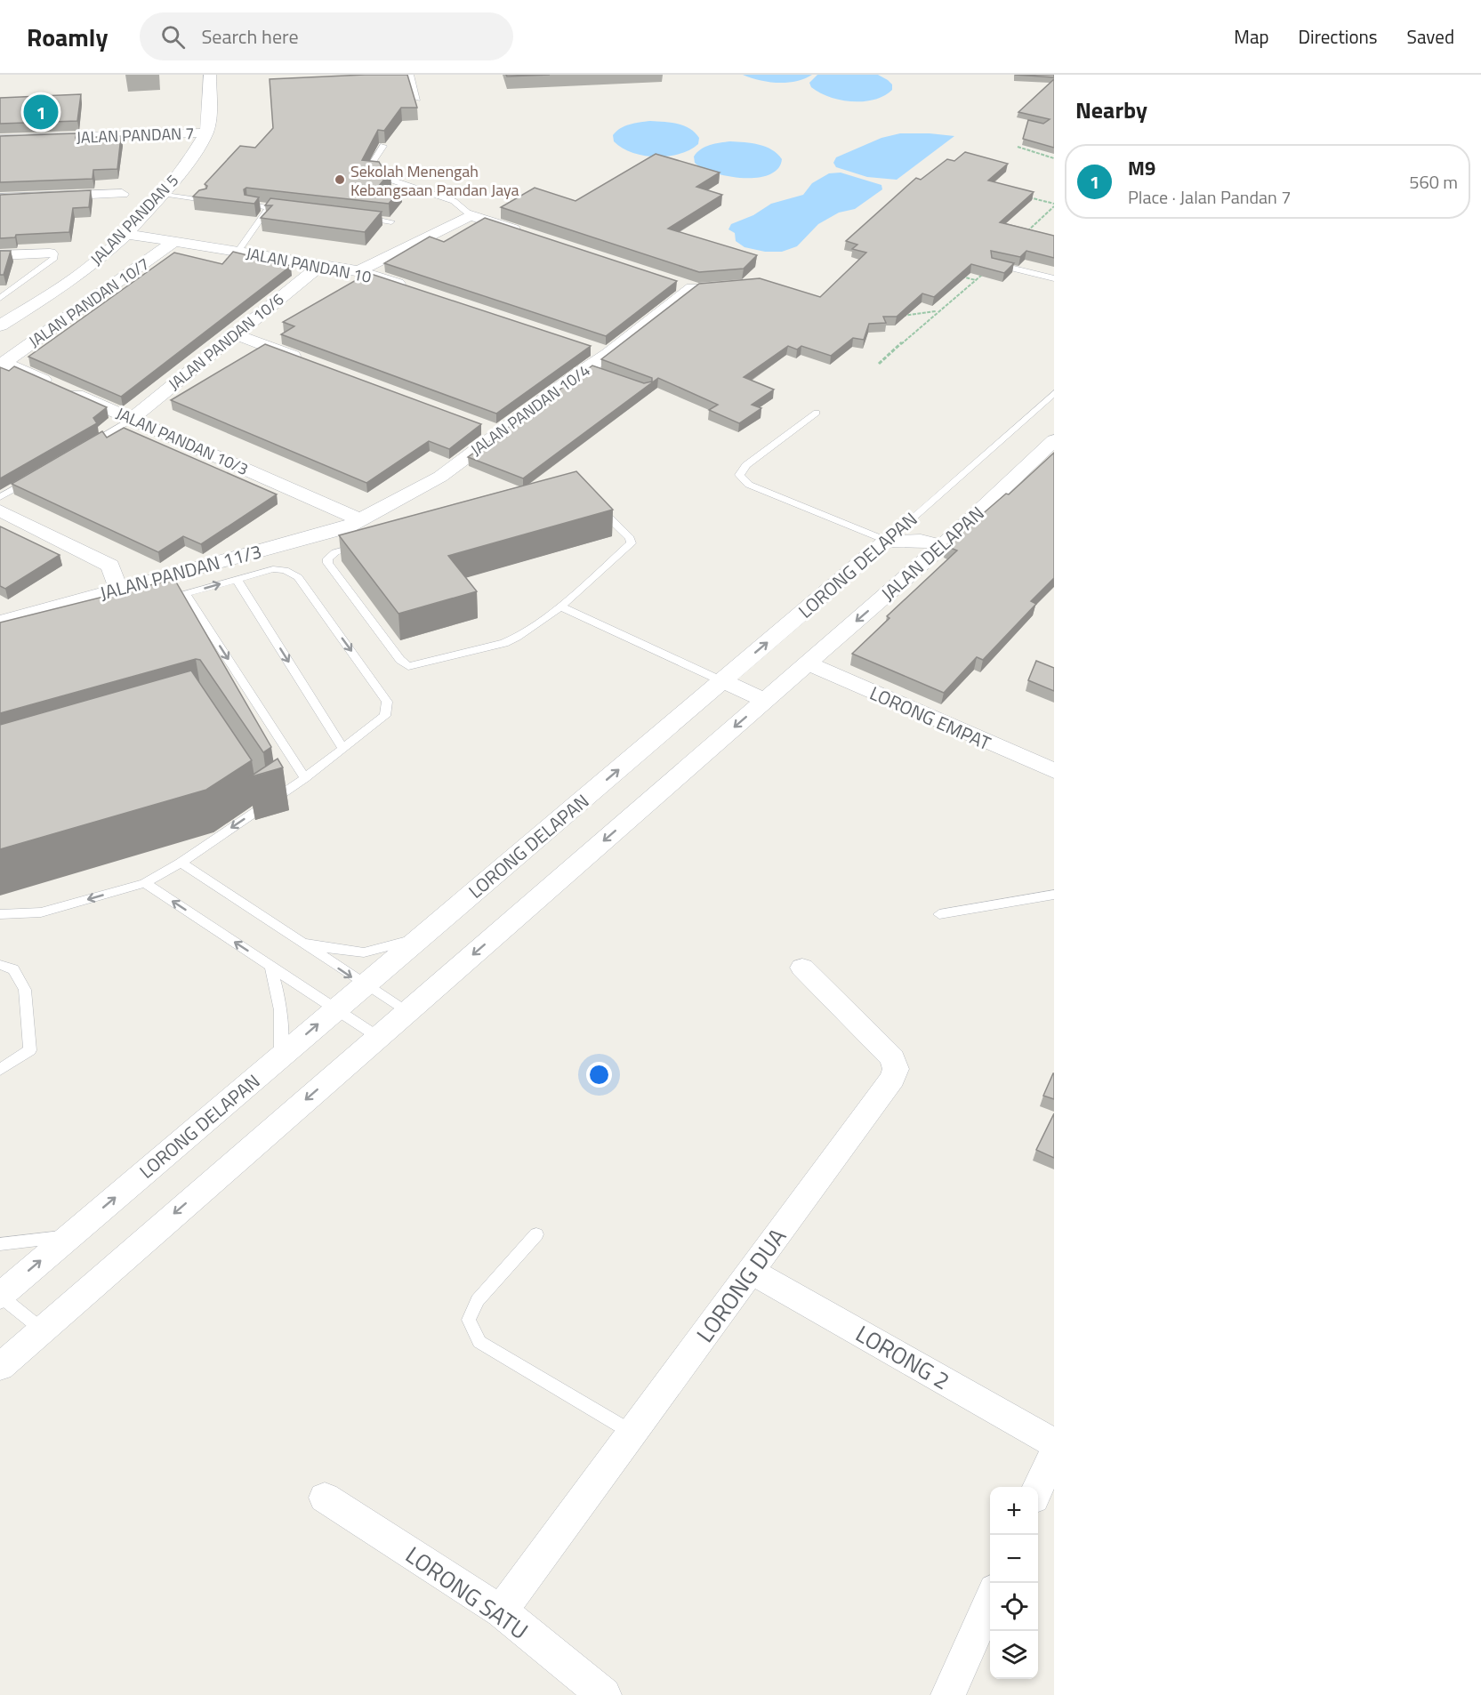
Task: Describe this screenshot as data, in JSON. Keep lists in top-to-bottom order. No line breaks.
{"streets":{"street":["JALAN PANDAN 7","JALAN PANDAN 5","JALAN PANDAN 10","JALAN PANDAN 10/7","JALAN PANDAN 10/6","JALAN PANDAN 10/4","JALAN PANDAN 10/3","JALAN DELAPAN","LORONG DELAPAN","JALAN PANDAN 11/3","LORONG EMPAT","LORONG DUA","LORONG 2","LORONG SATU"]},"crossings":[["JALAN PANDAN 7","JALAN PANDAN 5"],["JALAN PANDAN 5","JALAN PANDAN 10"],["JALAN PANDAN 10","JALAN PANDAN 10/7"],["JALAN PANDAN 10","JALAN PANDAN 10/6"],["JALAN PANDAN 10/7","JALAN PANDAN 10/3"],["JALAN PANDAN 10/6","JALAN PANDAN 10/3"],["JALAN PANDAN 10/4","JALAN PANDAN 10/3"],["JALAN PANDAN 10/4","JALAN PANDAN 11/3"],["JALAN PANDAN 10/3","JALAN PANDAN 11/3"],["JALAN DELAPAN","LORONG EMPAT"],["LORONG DUA","LORONG 2"],["LORONG DUA","LORONG SATU"]],"one_way":["JALAN DELAPAN","LORONG DELAPAN"],"places":["Sekolah Menengah Kebangsaan Pandan Jaya"],"page":{"header":"Roamly","search":"Search here","nav":["Map","Directions","Saved"],"heading":"Nearby","pins":"1","list":[{"mark":"1","name":"M9","note":"Place · Jalan Pandan 7","value":"560 m"}],"map_buttons":["+","−"]}}
